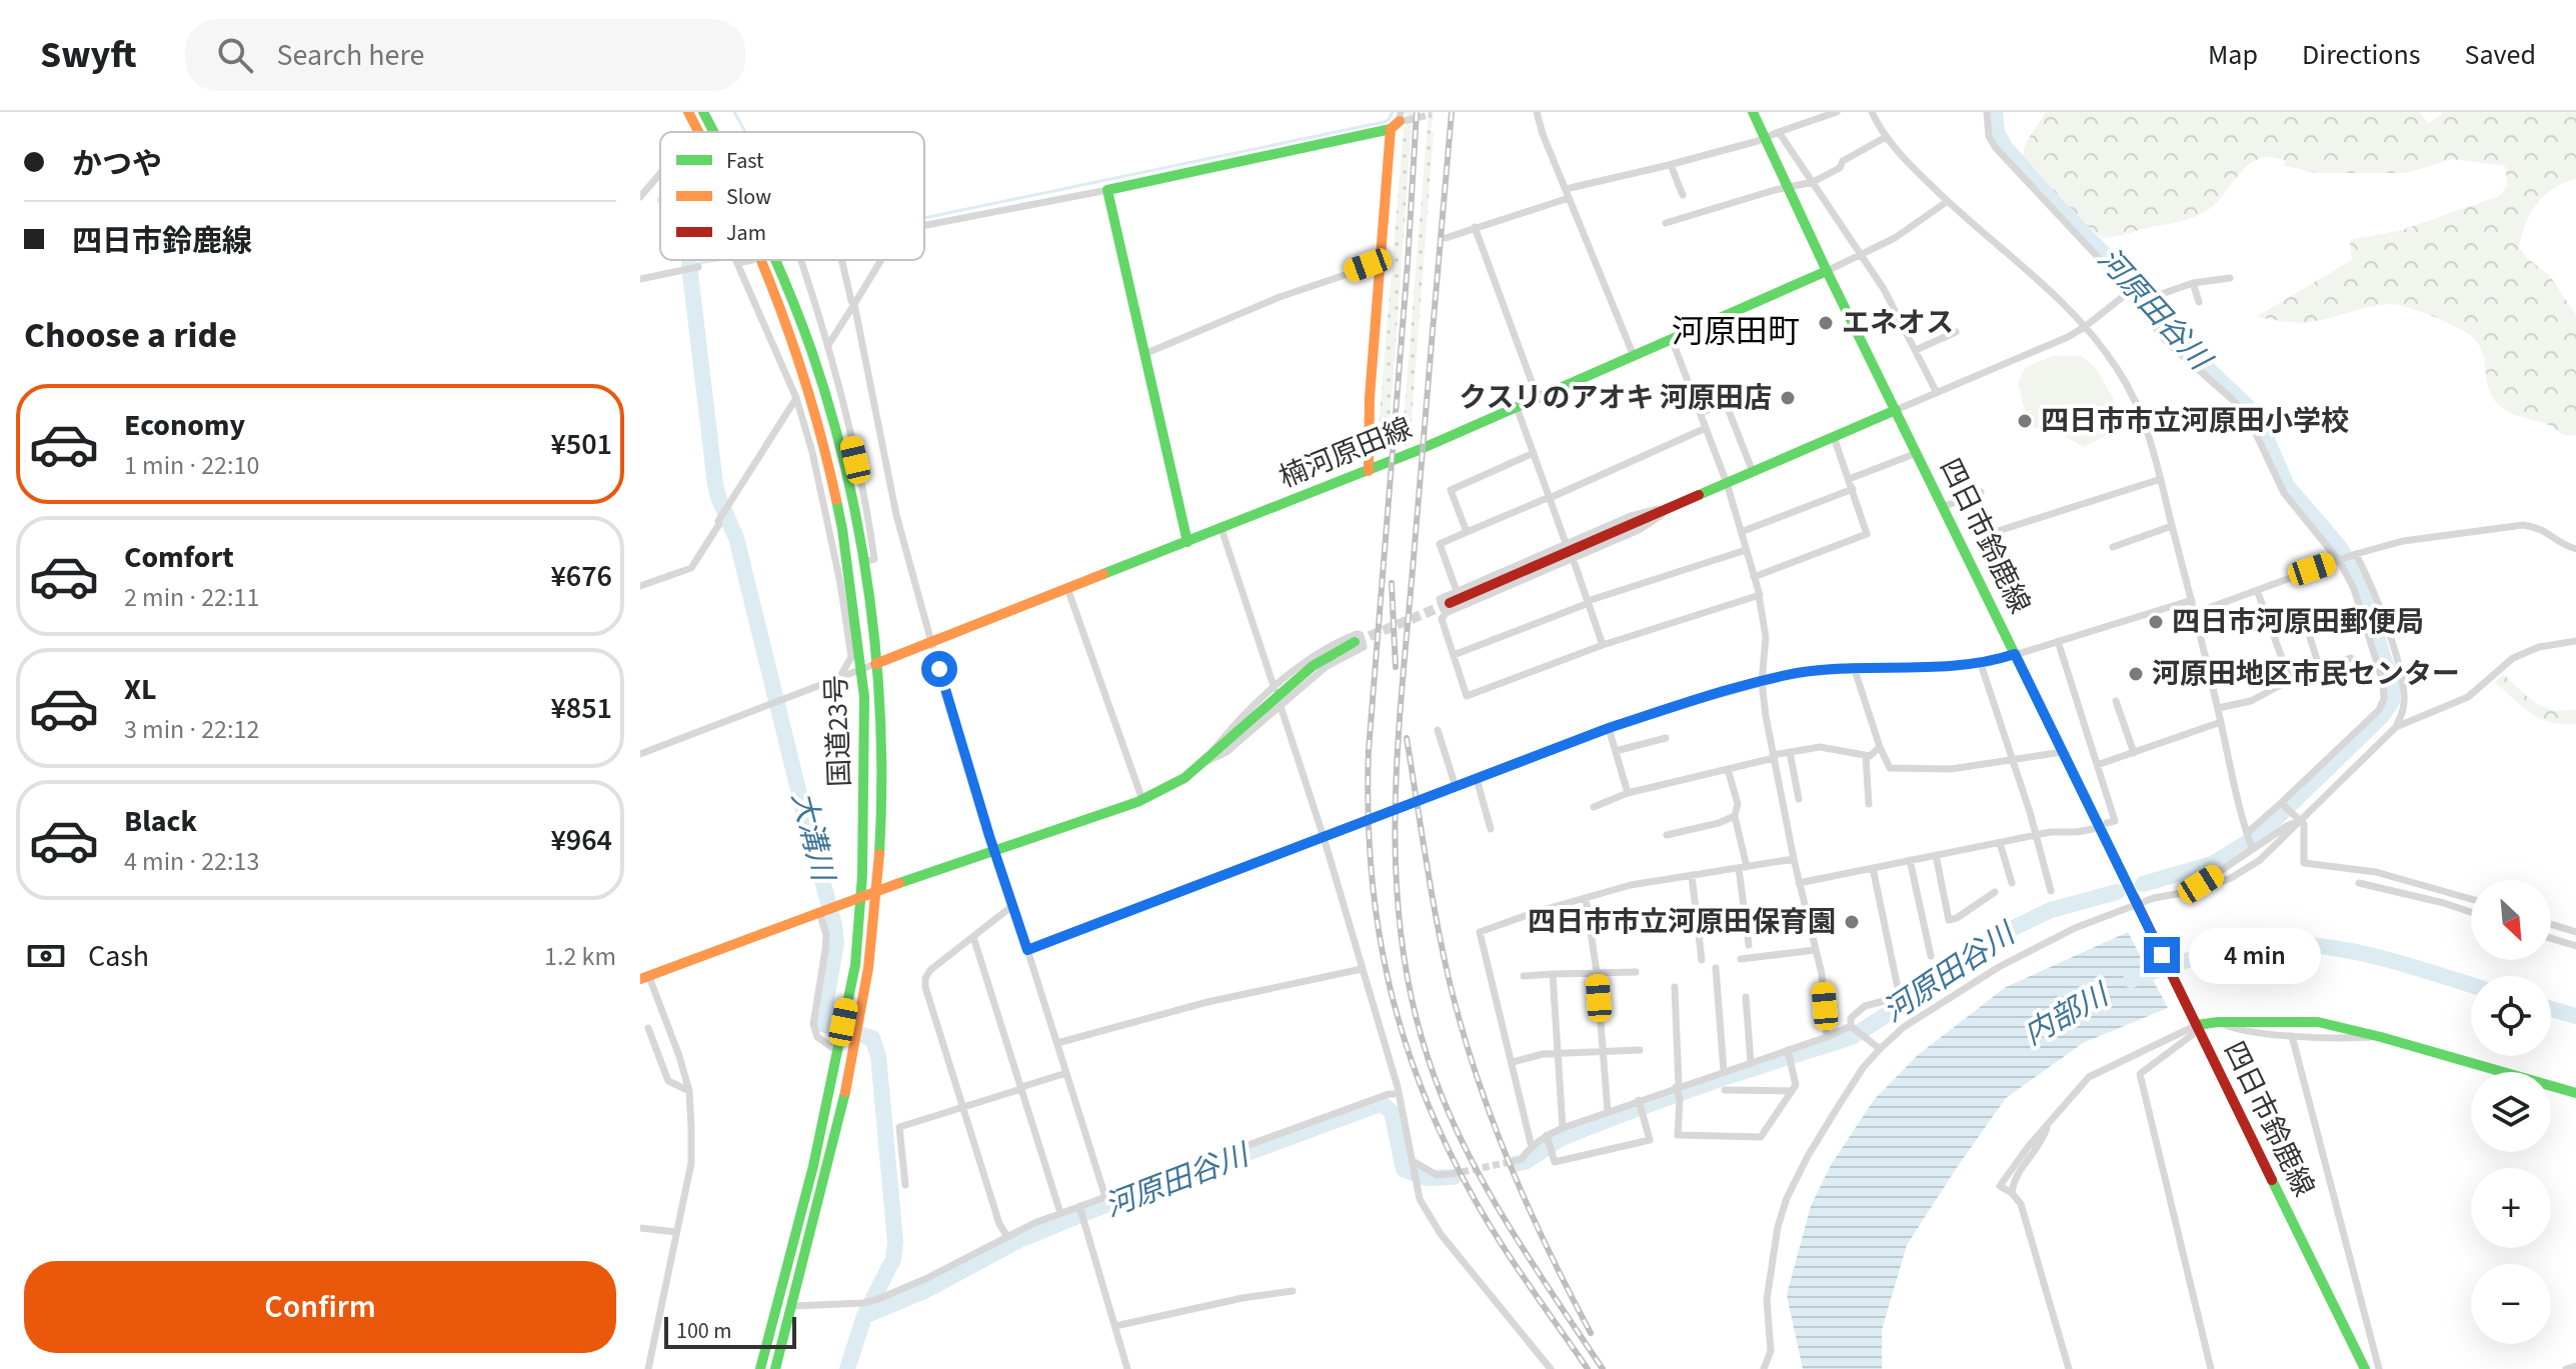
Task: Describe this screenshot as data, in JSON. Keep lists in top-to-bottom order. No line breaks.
{"streets":{"main road":["楠河原田線","四日市鈴鹿線","国道23号"]},"crossings":[["楠河原田線","四日市鈴鹿線"],["楠河原田線","国道23号"]],"districts":["河原田町"],"water":["河原田谷川","大溝川","内部川"],"places":["エネオス","クスリのアオキ 河原田店","四日市市立河原田小学校","四日市河原田郵便局","河原田地区市民センター","四日市市立河原田保育園"],"legend":["Fast","Slow","Jam"],"scale_bar":"100 m","north":"bottom right","page":{"header":"Swyft","search":"Search here","nav":["Map","Directions","Saved"],"banner":["かつや","四日市鈴鹿線"],"heading":"Choose a ride","list":[{"name":"Economy","note":"1 min · 22:10","value":"¥501"},{"name":"Comfort","note":"2 min · 22:11","value":"¥676"},{"name":"XL","note":"3 min · 22:12","value":"¥851"},{"name":"Black","note":"4 min · 22:13","value":"¥964"}],"map_buttons":["+","−"],"pay":["Cash","1.2 km"],"bubble":"4 min","buttons":"Confirm","scale":"100 m"}}
